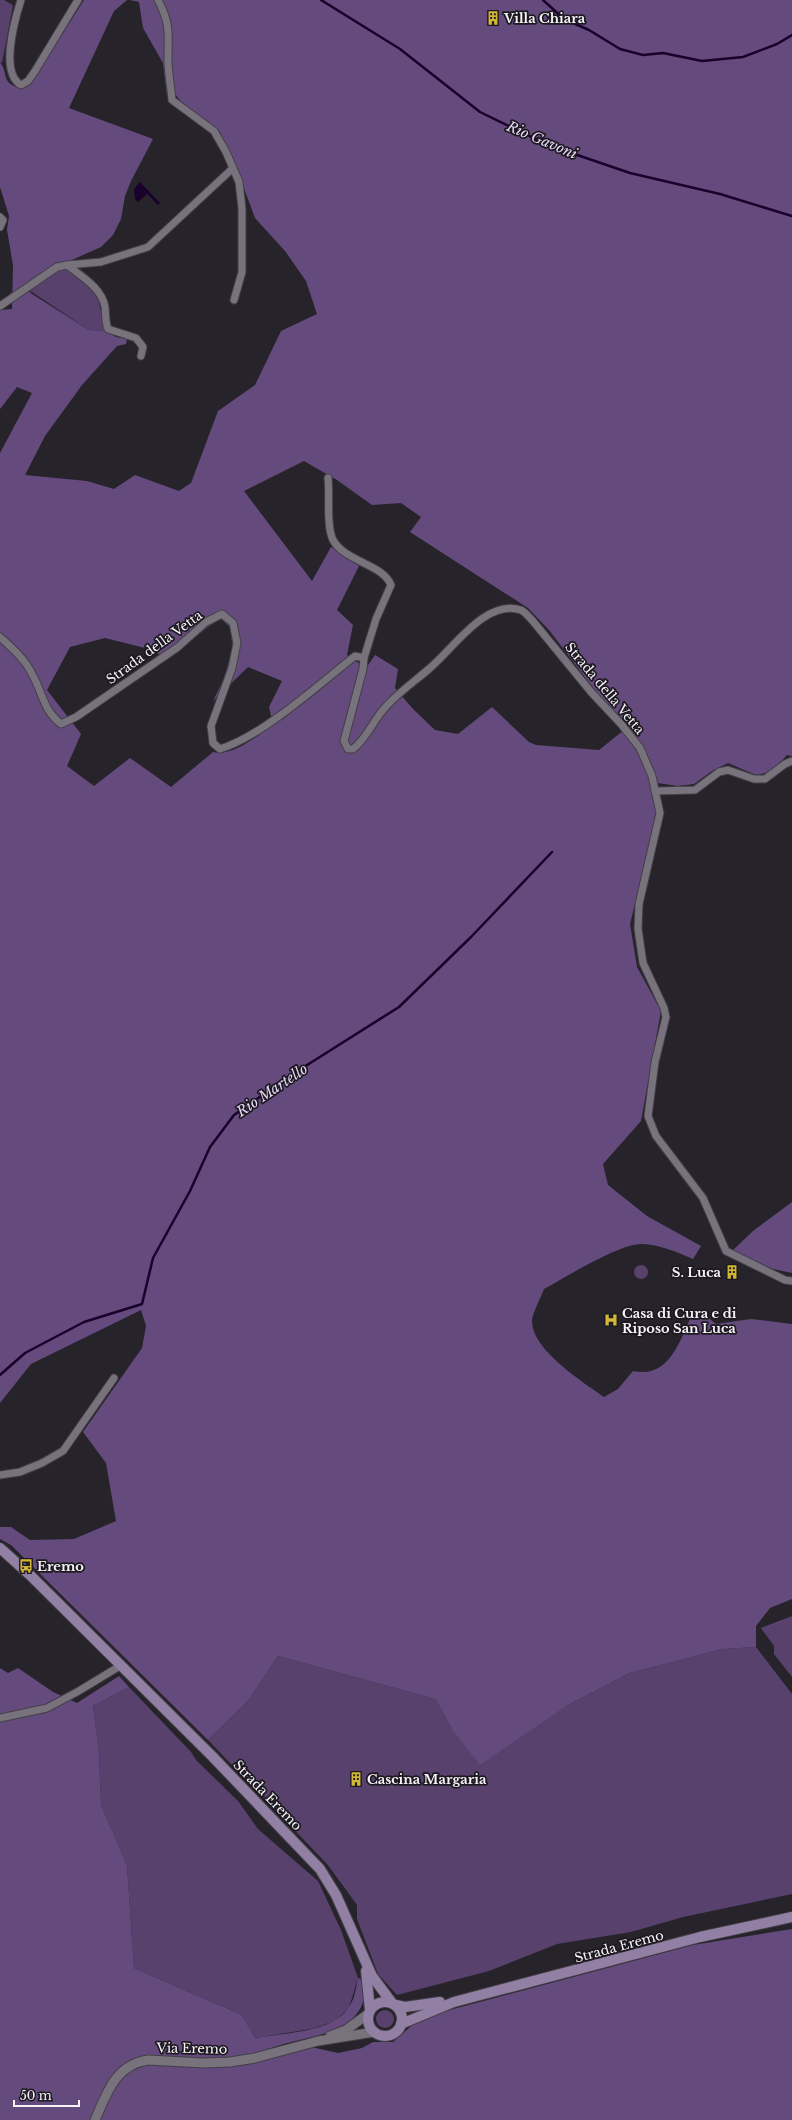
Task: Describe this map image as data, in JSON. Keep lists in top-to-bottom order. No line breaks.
{"streets":{"main road":["Strada Eremo"],"street":["Strada della Vetta","Via Eremo"]},"crossings":[["Strada Eremo","Via Eremo"]],"water":["Rio Gavoni","Rio Martello"],"places":{"building":["Villa Chiara","S. Luca","Cascina Margaria"],"hospital":["Casa di Cura e di Riposo San Luca"],"bus stop":["Eremo"]},"scale_bar":"50 m"}
